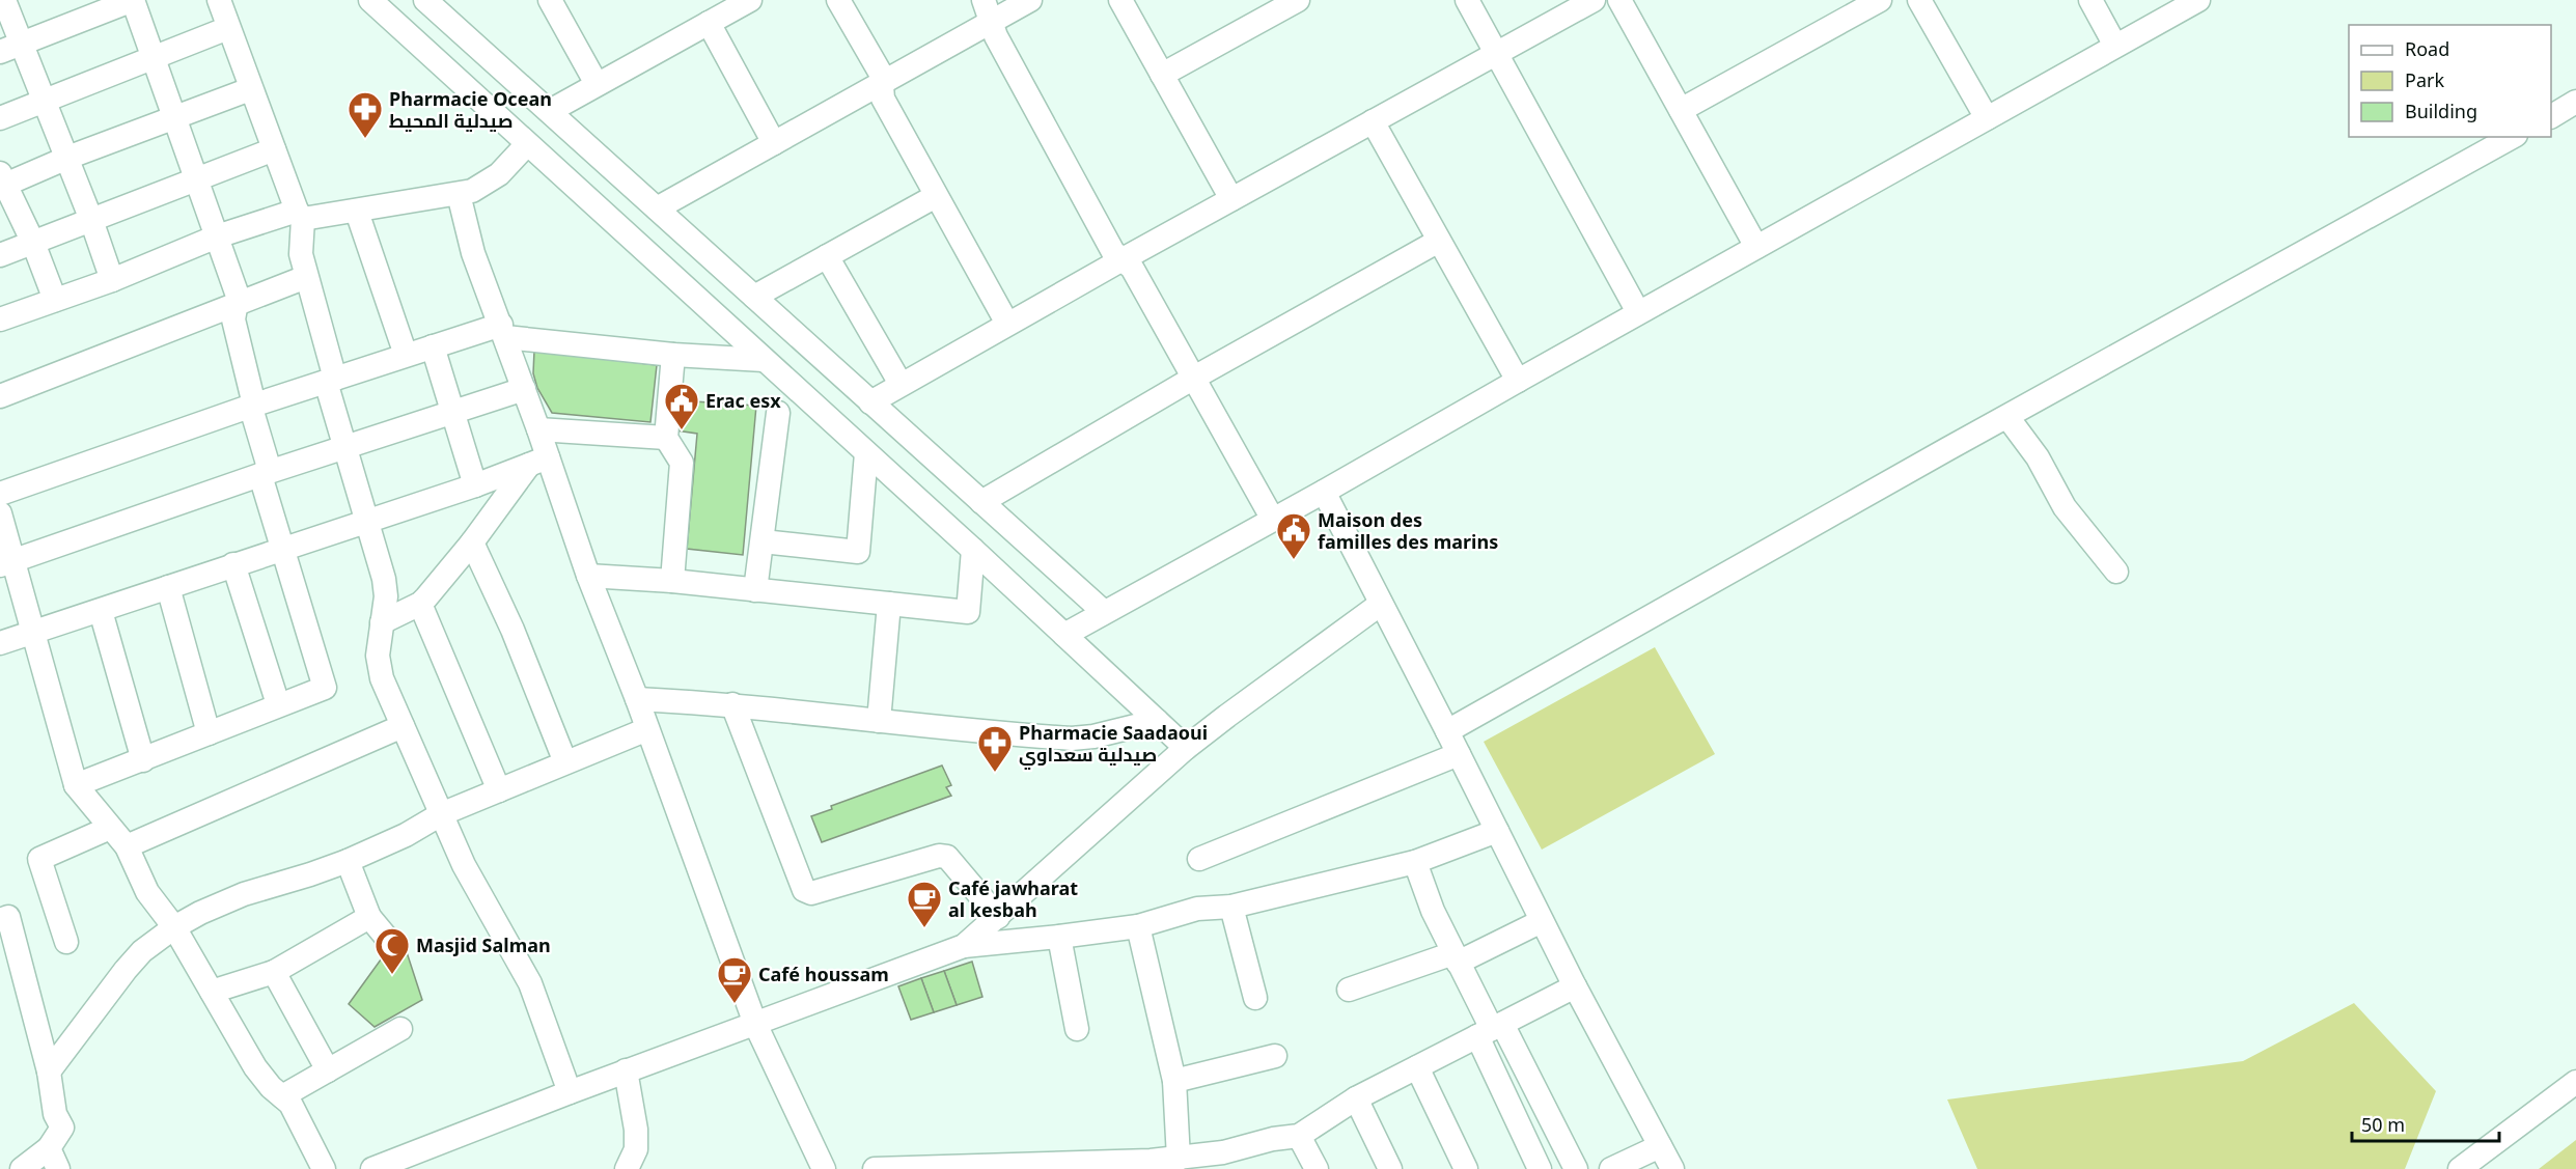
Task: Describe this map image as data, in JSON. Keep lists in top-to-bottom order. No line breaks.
{"places":{"pharmacy":["Pharmacie Ocean صيدلية المحيط","Pharmacie Saadaoui صيدلية سعداوي"],"public building":["Erac esx","Maison des familles des marins"],"cafe":["Café jawharat al kesbah","Café houssam"],"mosque":["Masjid Salman"]},"legend":["Road","Park","Building"],"scale_bar":"50 m"}
